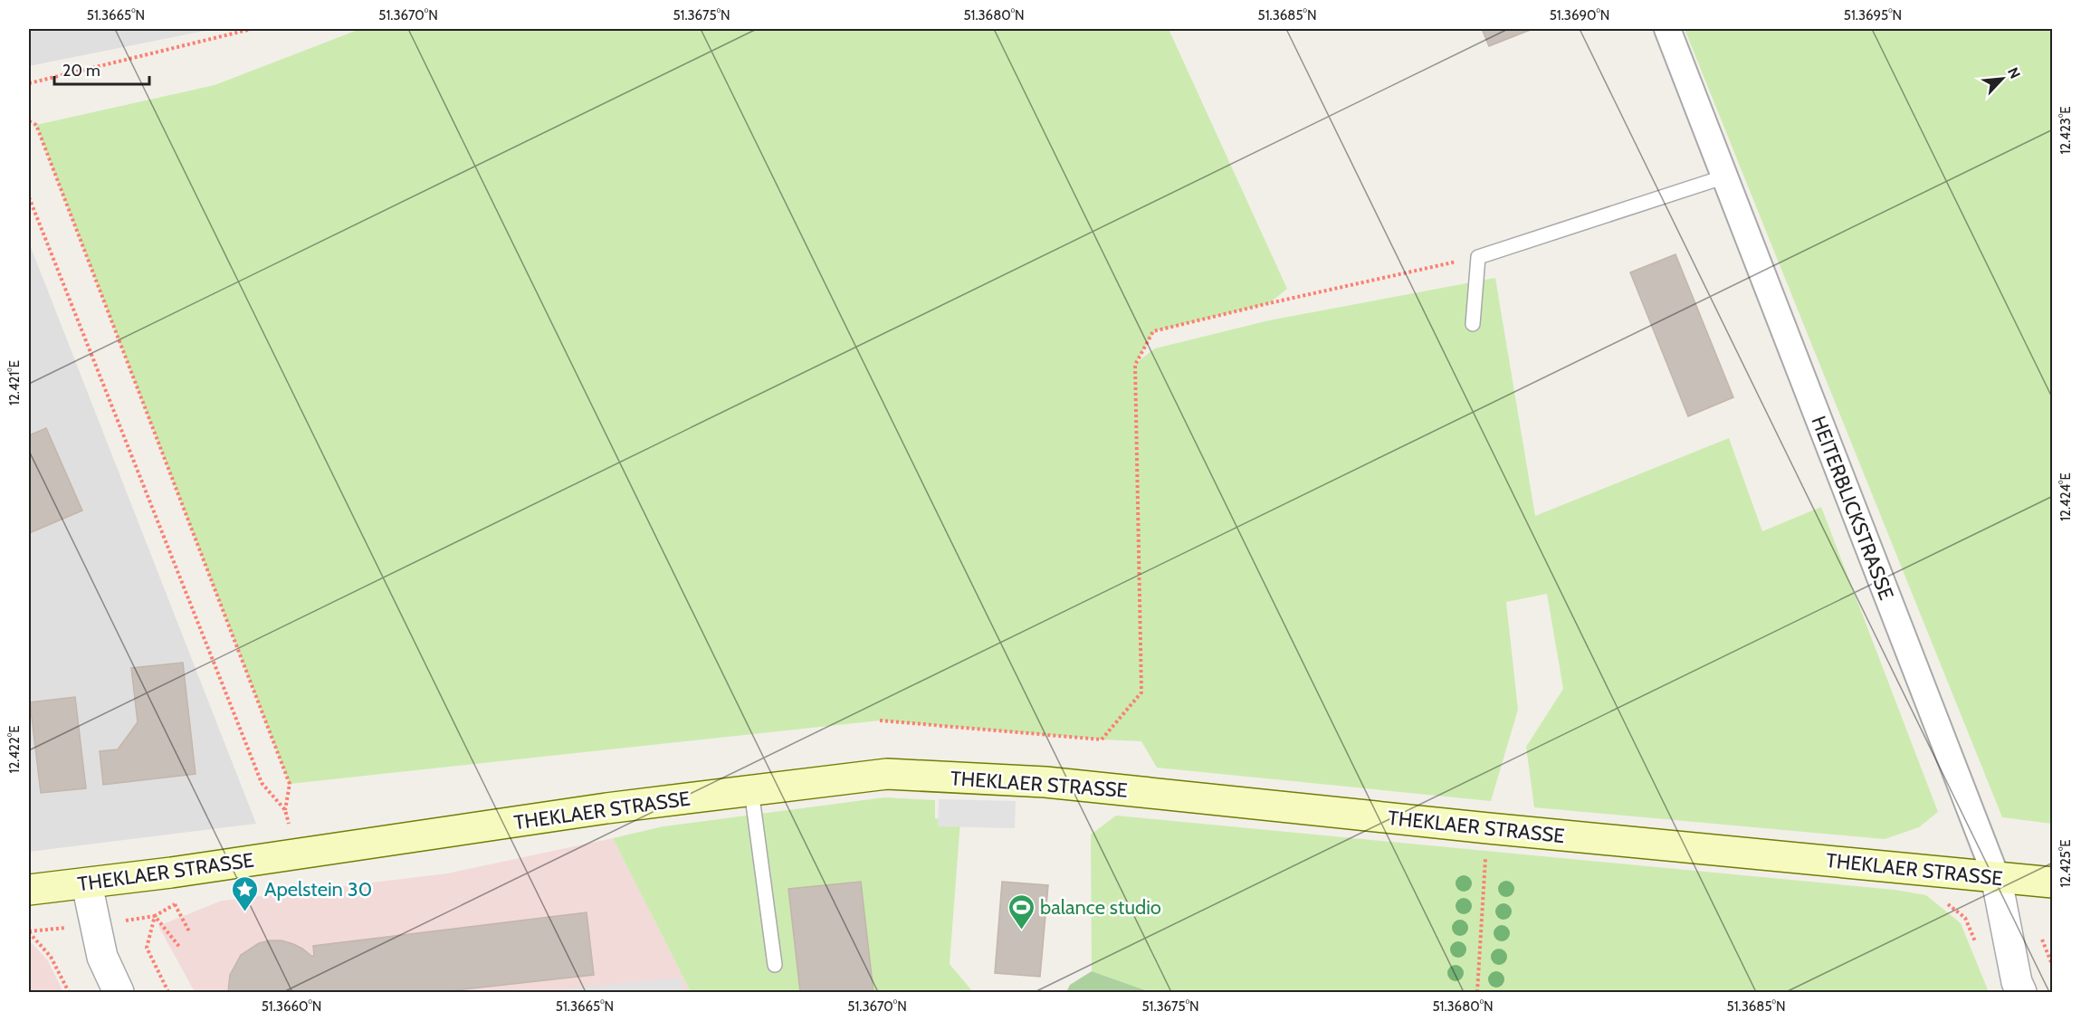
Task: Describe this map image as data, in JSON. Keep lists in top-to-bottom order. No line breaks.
{"streets":{"main road":["THEKLAER STRASSE"],"street":["HEITERBLICKSTRASSE"]},"crossings":[["HEITERBLICKSTRASSE","THEKLAER STRASSE"]],"places":{"place":["Apelstein 30"],"sports":["balance studio"]},"scale_bar":"20 m","north":"top right","coordinates":["51.3665°N","51.3670°N","51.3675°N","51.3680°N","51.3685°N","51.3690°N","51.3695°N","12.423°E","12.421°E","12.424°E","12.422°E","12.425°E","51.3660°N"]}
